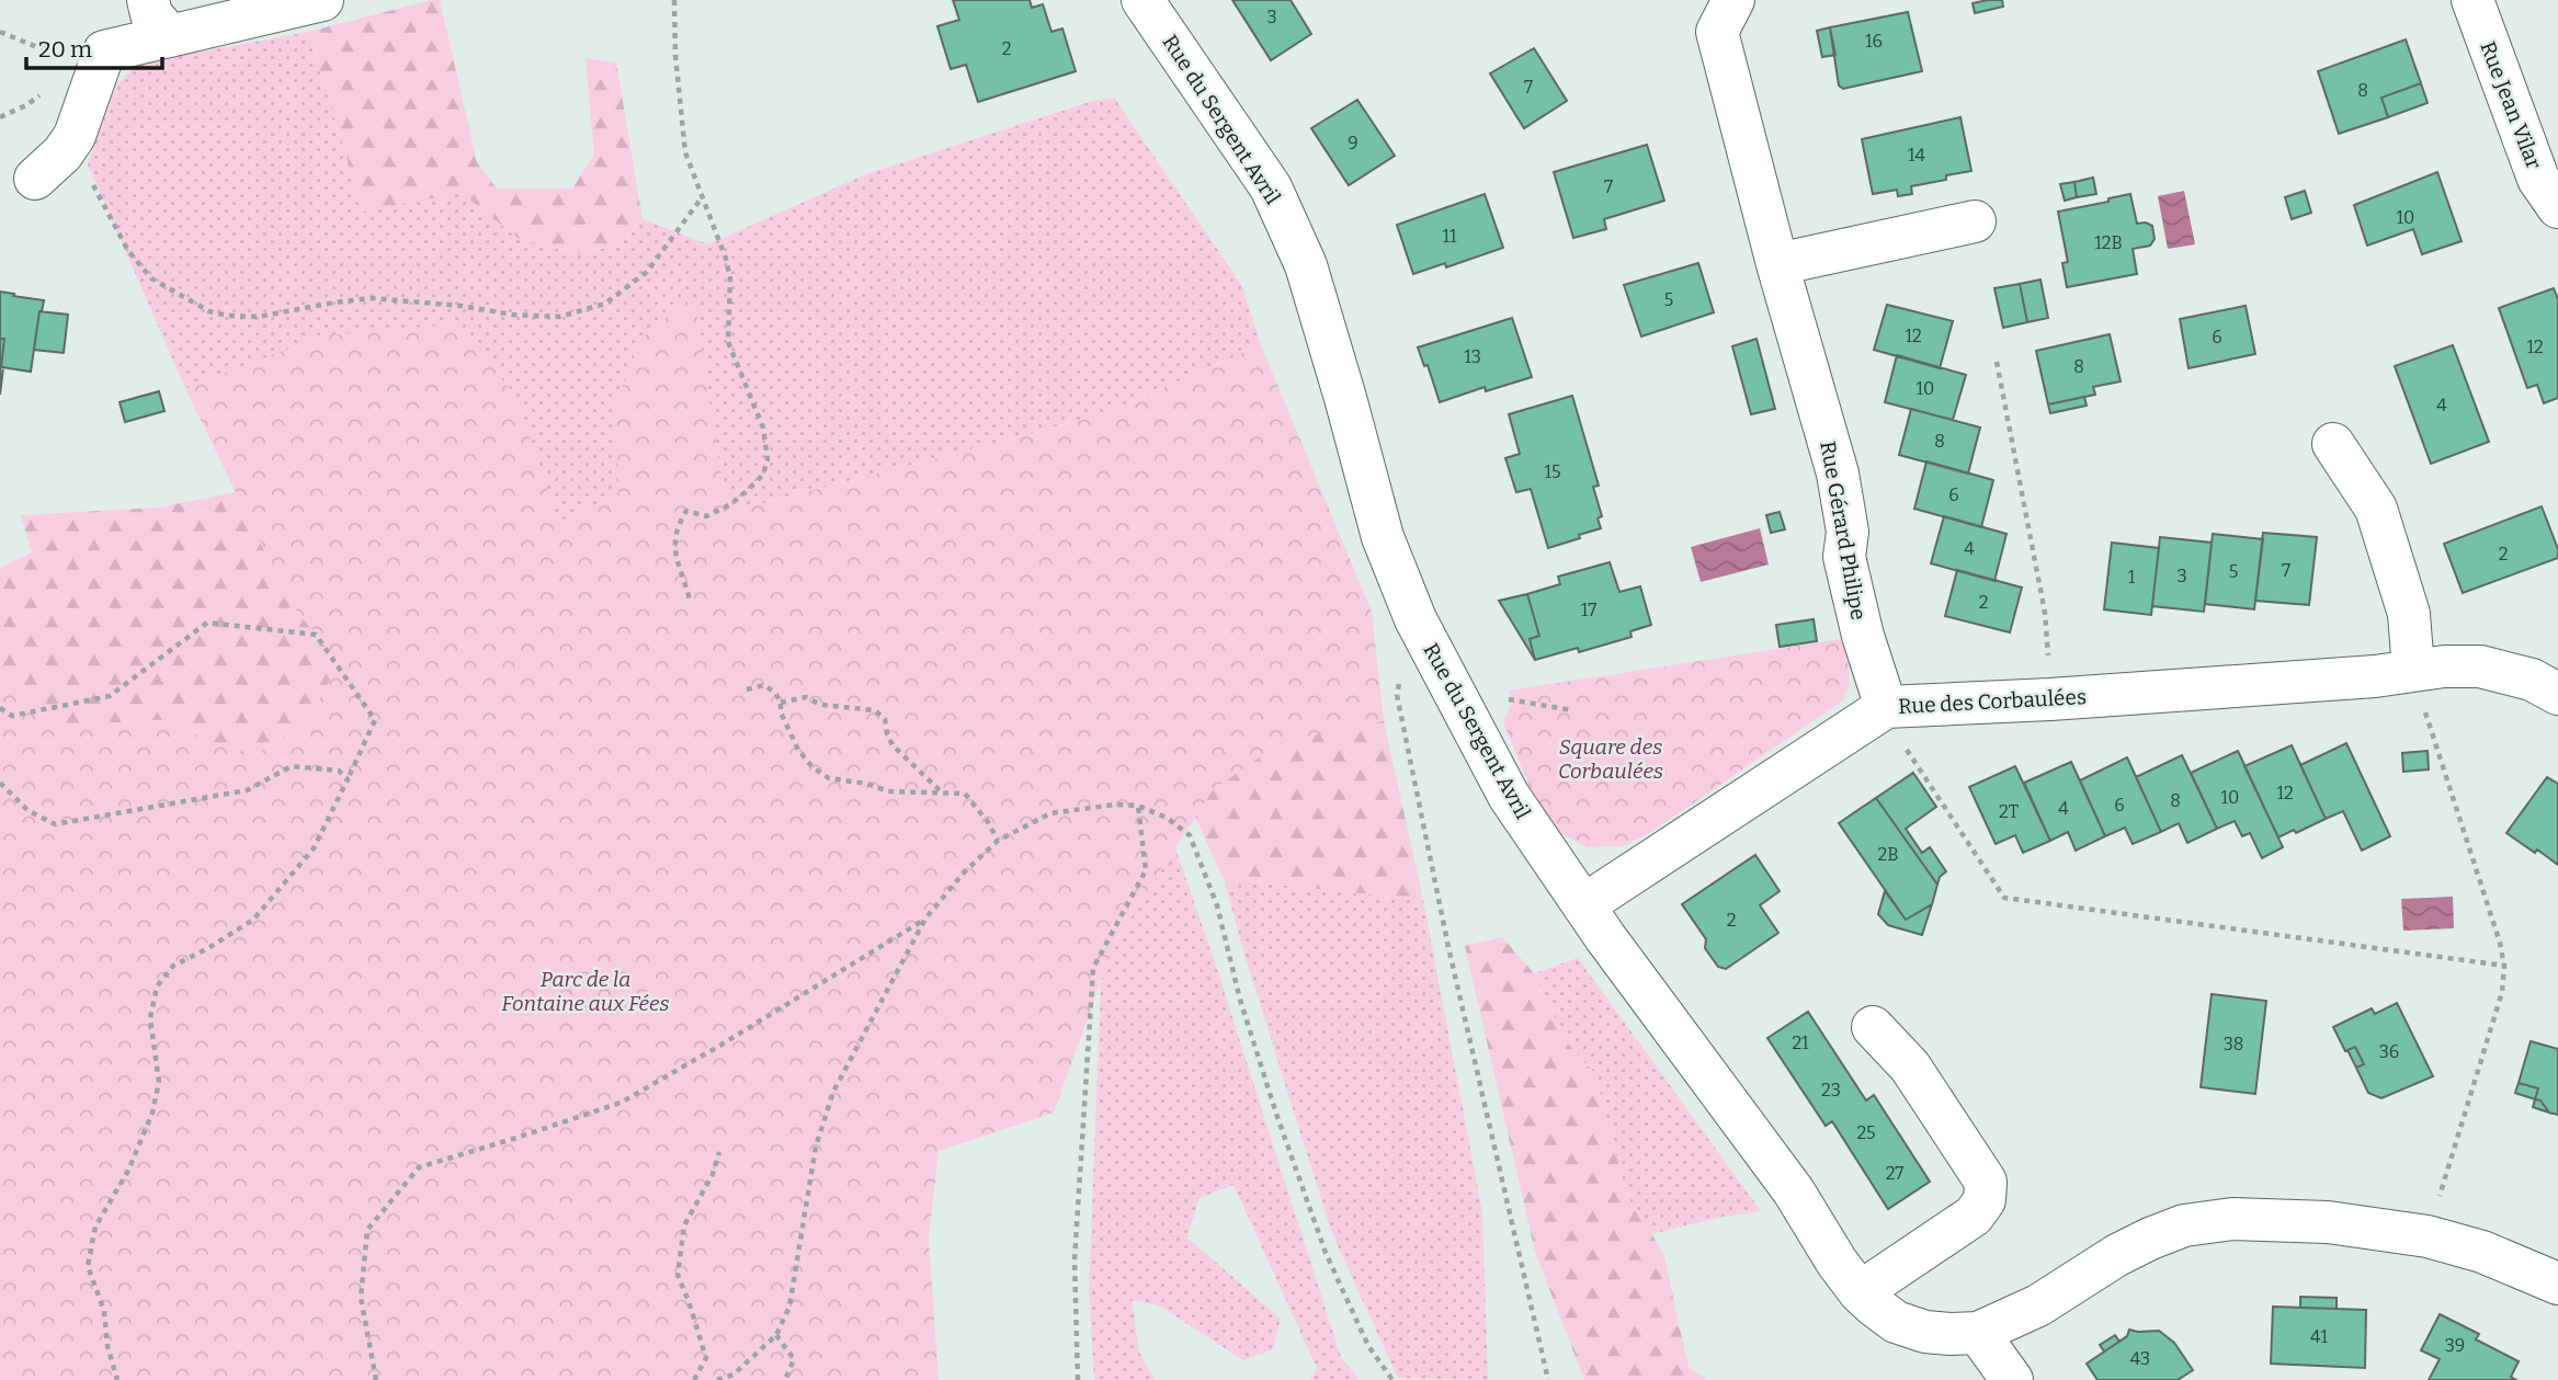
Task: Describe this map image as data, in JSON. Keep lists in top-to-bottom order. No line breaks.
{"streets":{"street":["Rue Jean Vilar","Rue du Sergent Avril","Rue Gérard Philipe","Rue des Corbaulées"]},"crossings":[["Rue du Sergent Avril","Rue des Corbaulées"],["Rue Gérard Philipe","Rue des Corbaulées"]],"parks":["Square des Corbaulées","Parc de la Fontaine aux Fées"],"house_numbers":["3","16","2","7","8","9","14","7","10","11","12B","5","12","6","12","13","8","10","4","8","15","6","4","2","7","5","3","1","2","17","12","10","8","6","4","2T","2B","2","21","38","36","23","25","27","41","39","43"],"scale_bar":"20 m"}
